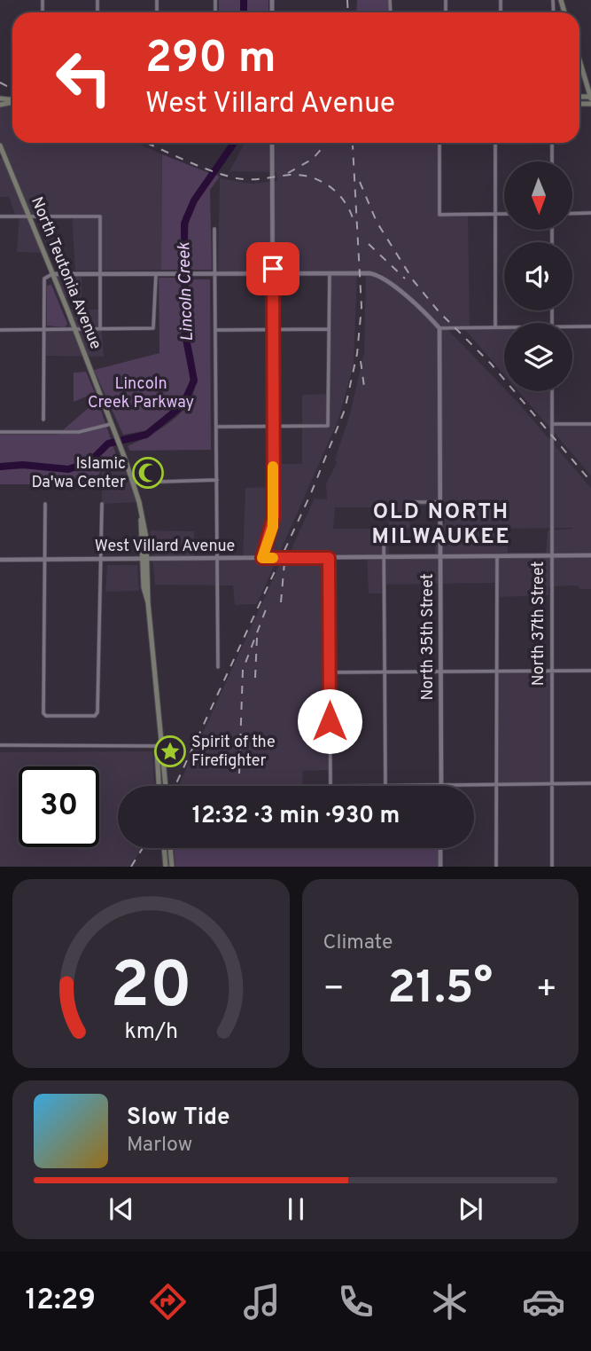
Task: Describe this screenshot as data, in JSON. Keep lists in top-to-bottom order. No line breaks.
{"streets":{"main road":["North Teutonia Avenue"],"street":["West Villard Avenue","North 37th Street","North 35th Street"]},"crossings":[["North Teutonia Avenue","West Villard Avenue"],["West Villard Avenue","North 37th Street"],["West Villard Avenue","North 35th Street"]],"districts":["OLD NORTH MILWAUKEE"],"water":["Lincoln Creek"],"parks":["Lincoln Creek Parkway"],"places":{"mosque":["Islamic Da'wa Center"],"place":["Spirit of the Firefighter"]},"north":"bottom","page":{"turn":["290 m","West Villard Avenue"],"limit":"30","trip":"12:32 · 3 min · 930 m","tile":"Climate","heat":["−","21.5°","+"],"song":["Slow Tide","Marlow"],"tabs":"12:29","gauge":["20","km/h"]}}
